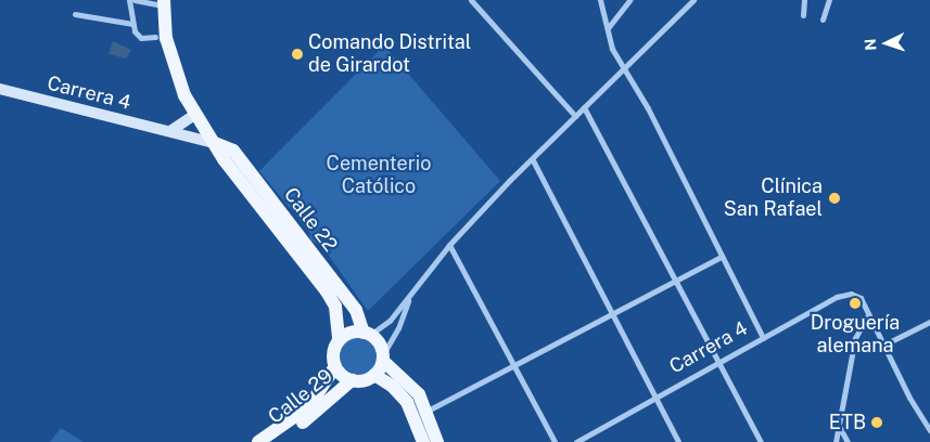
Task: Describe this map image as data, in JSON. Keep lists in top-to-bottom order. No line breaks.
{"streets":{"main road":["Calle 22","Calle 29"],"street":["Carrera 4"]},"crossings":[["Carrera 4","Calle 22"],["Calle 22","Calle 29"]],"parks":["Cementerio Católico"],"places":["Comando Distrital de Girardot","Clínica San Rafael","Droguería alemana","ETB"],"north":"left"}
